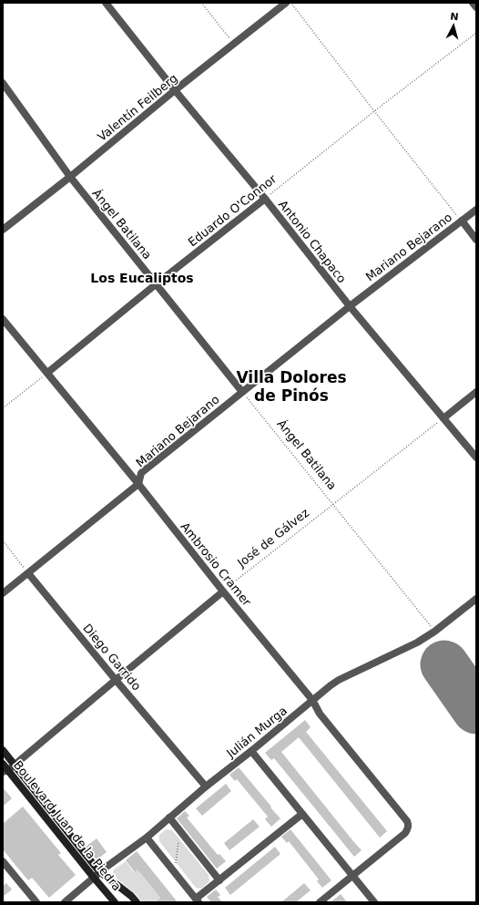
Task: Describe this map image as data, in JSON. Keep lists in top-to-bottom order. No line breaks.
{"streets":{"main road":["Boulevard Juan de la Piedra"],"street":["Valentín Feilberg","Eduardo O'Connor","Ángel Batilana","Antonio Chapaco","Mariano Bejarano","Ambrosio Cramer","Diego Garrido","Julián Murga"],"path":["José de Gálvez"]},"crossings":[["Valentín Feilberg","Ángel Batilana"],["Valentín Feilberg","Antonio Chapaco"],["Eduardo O'Connor","Ángel Batilana"],["Eduardo O'Connor","Antonio Chapaco"],["Eduardo O'Connor","Ambrosio Cramer"],["Ángel Batilana","Mariano Bejarano"],["Ángel Batilana","José de Gálvez"],["Ángel Batilana","Julián Murga"],["Antonio Chapaco","Mariano Bejarano"],["Antonio Chapaco","José de Gálvez"],["Mariano Bejarano","Ambrosio Cramer"],["Mariano Bejarano","Diego Garrido"],["José de Gálvez","Ambrosio Cramer"],["Ambrosio Cramer","Julián Murga"],["Diego Garrido","Julián Murga"],["Julián Murga","Boulevard Juan de la Piedra"]],"districts":["Los Eucaliptos","Villa Dolores de Pinós"],"north":"top"}
